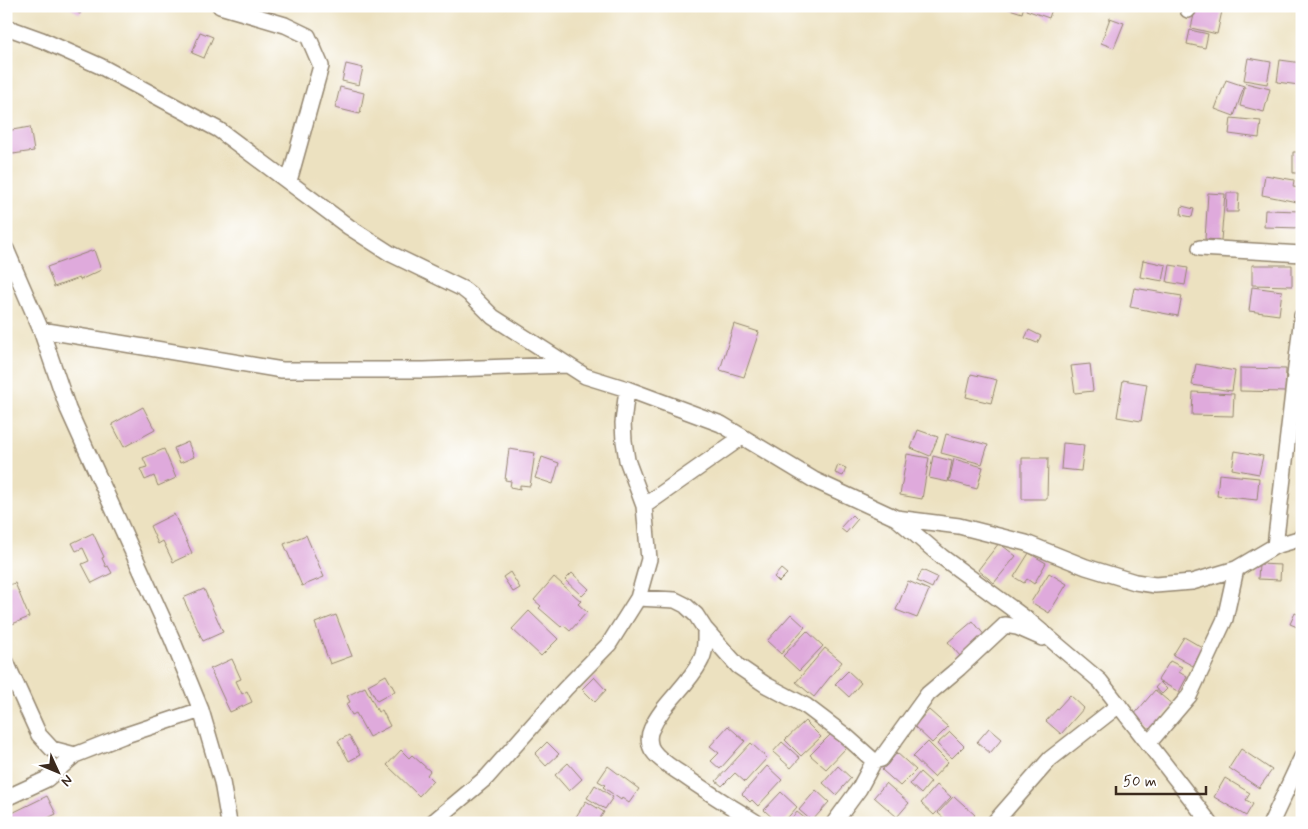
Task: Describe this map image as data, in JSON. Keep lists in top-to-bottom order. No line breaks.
{"scale_bar":"50 m","north":"bottom right"}
